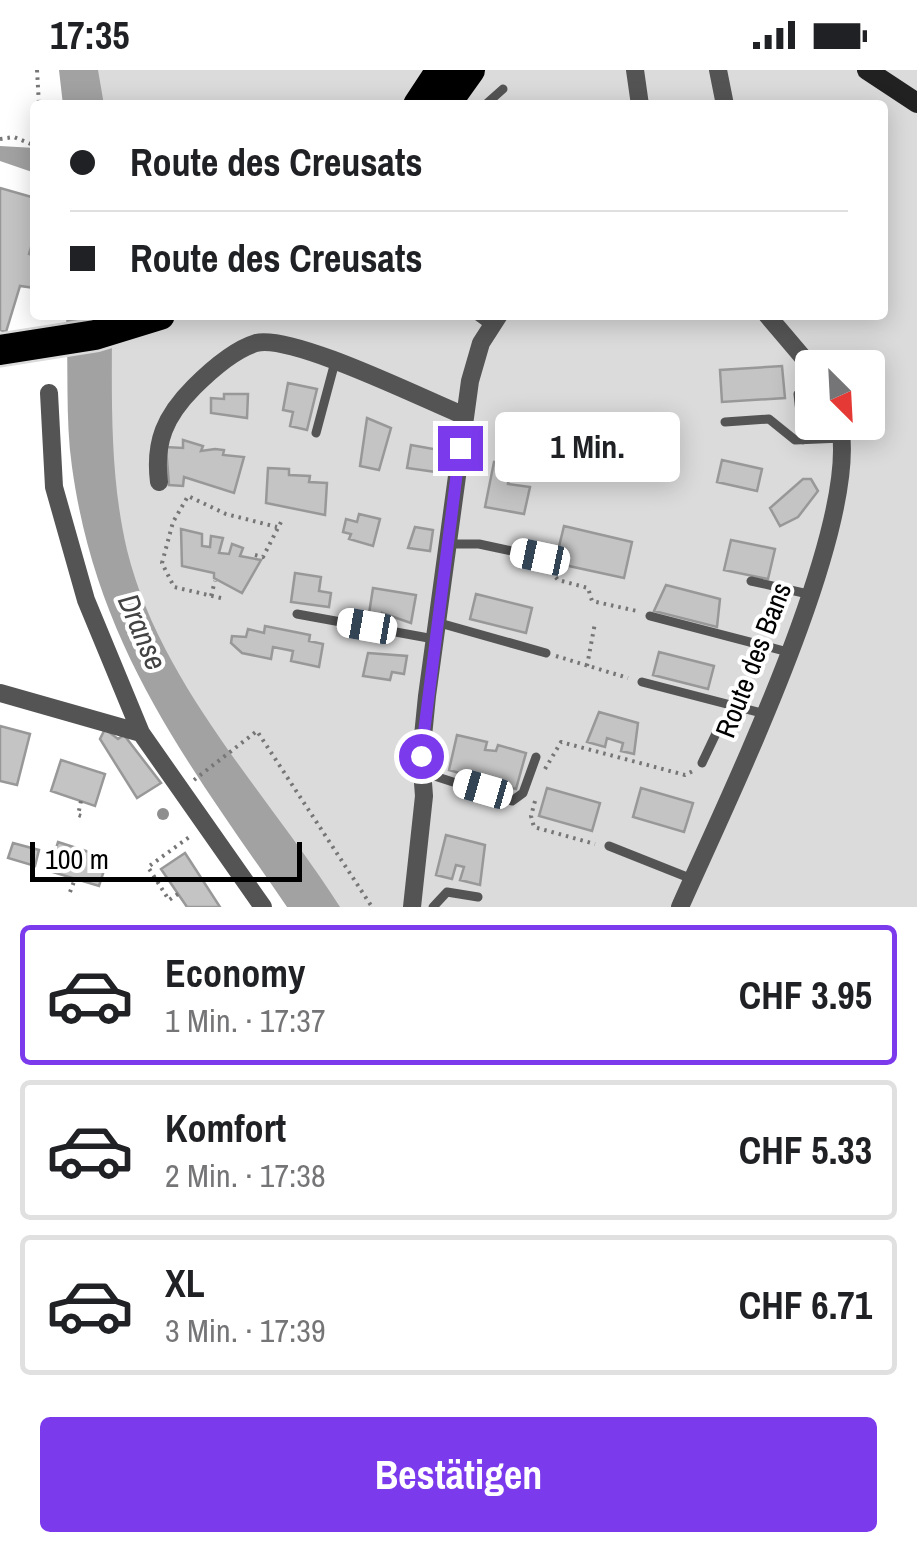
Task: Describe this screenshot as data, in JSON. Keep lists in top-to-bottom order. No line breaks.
{"streets":{"street":["Route des Bans"]},"water":["Dranse"],"scale_bar":"100 m","north":"bottom right","page":{"status":"17:35","banner":["Route des Creusats","Route des Creusats"],"bubble":"1 Min.","scale":"100 m","list":[{"name":"Economy","note":"1 Min. · 17:37","value":"CHF 3.95"},{"name":"Komfort","note":"2 Min. · 17:38","value":"CHF 5.33"},{"name":"XL","note":"3 Min. · 17:39","value":"CHF 6.71"}],"buttons":"Bestätigen"}}
